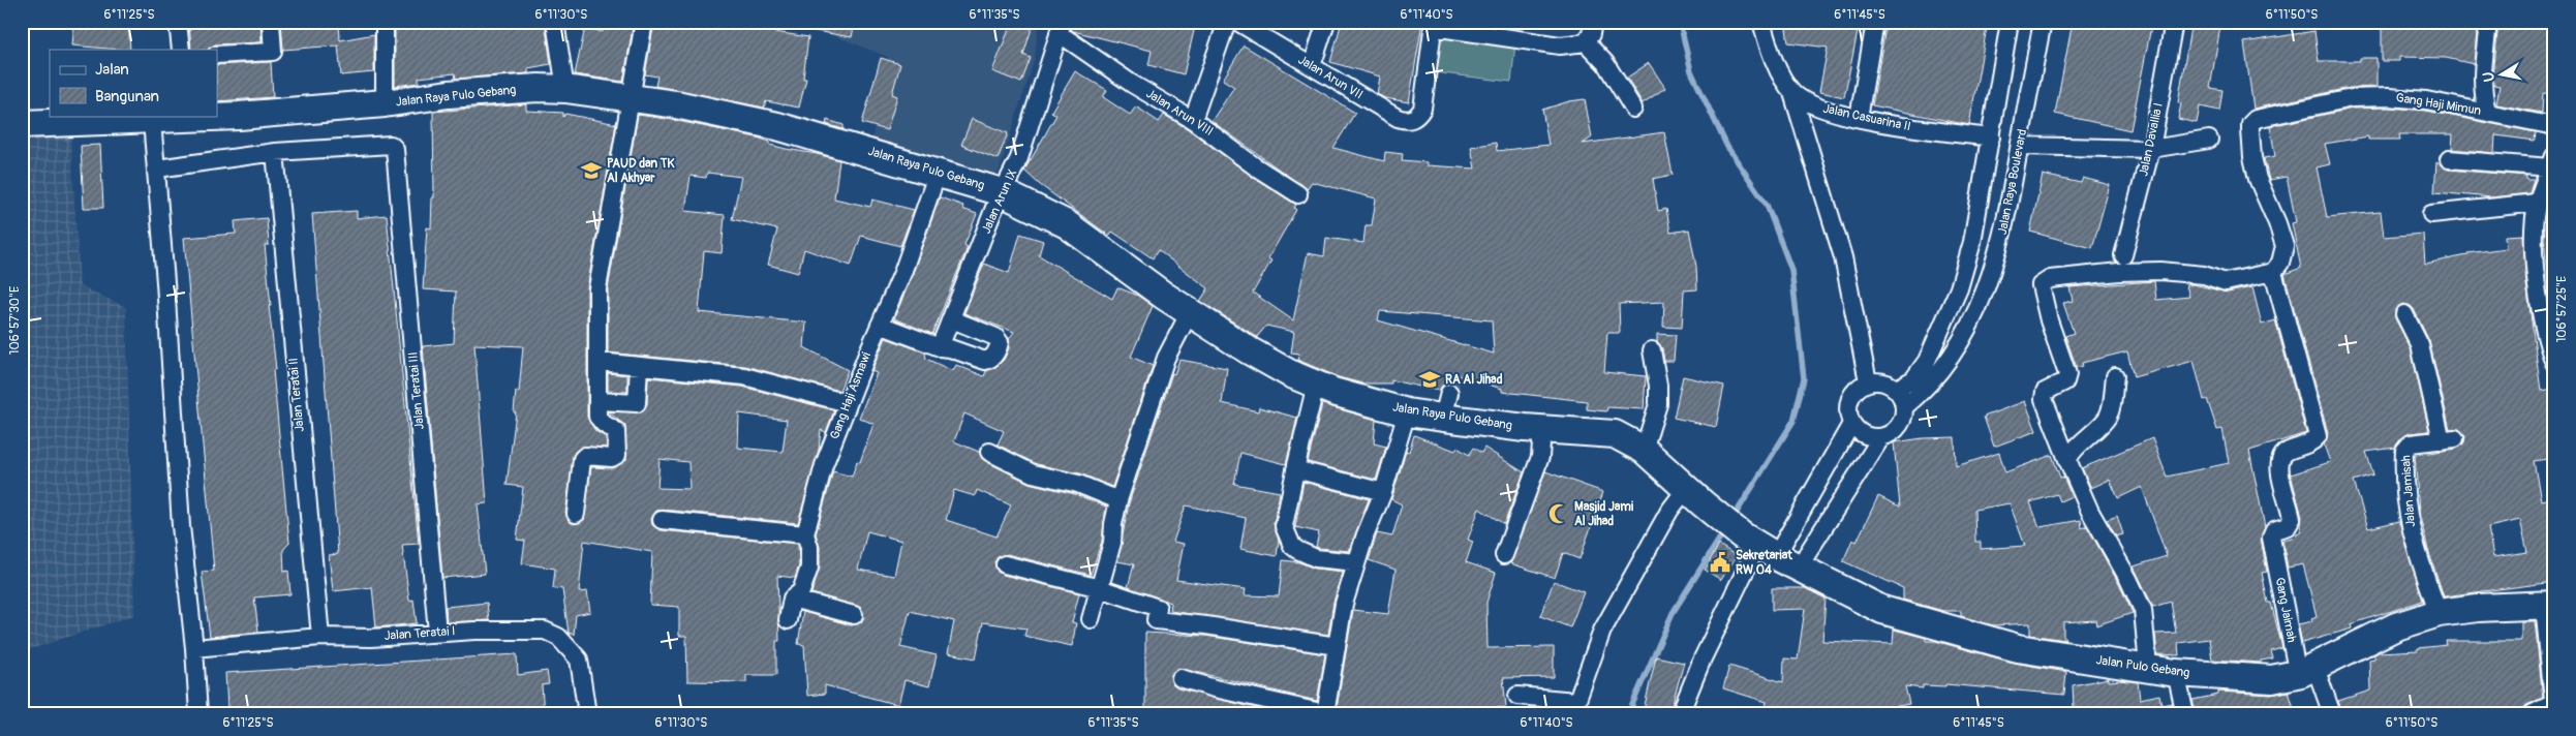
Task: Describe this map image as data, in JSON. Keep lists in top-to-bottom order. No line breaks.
{"streets":{"main road":["Jalan Raya Pulo Gebang","Jalan Pulo Gebang"],"street":["Jalan Arun VII","Gang Haji Mimun","Jalan Arun VIII","Jalan Casuarina II","Jalan Davallia I","Jalan Raya Boulevard","Jalan Arun IX","Jalan Teratai III","Jalan Teratai II","Gang Haji Asmawi","Jalan Jamisah","Gang Jaimah","Jalan Teratai I"]},"crossings":[["Jalan Raya Pulo Gebang","Jalan Arun IX"],["Jalan Raya Pulo Gebang","Gang Haji Asmawi"],["Jalan Raya Pulo Gebang","Jalan Pulo Gebang"],["Gang Haji Mimun","Gang Jaimah"],["Jalan Arun VIII","Jalan Arun IX"],["Jalan Teratai III","Jalan Teratai II"],["Jalan Teratai III","Jalan Teratai I"],["Jalan Teratai II","Jalan Teratai I"],["Jalan Jamisah","Jalan Pulo Gebang"],["Gang Jaimah","Jalan Pulo Gebang"]],"places":{"school or university":["PAUD dan TK Al Akhyar","RA Al Jihad"],"mosque":["Masjid Jami Al Jihad"],"public building":["Sekretariat RW 04"]},"legend":["Jalan","Bangunan"],"north":"left","coordinates":["6°11'25\"S","6°11'30\"S","6°11'35\"S","6°11'40\"S","6°11'45\"S","6°11'50\"S","106°57'25\"E","106°57'30\"E"]}
